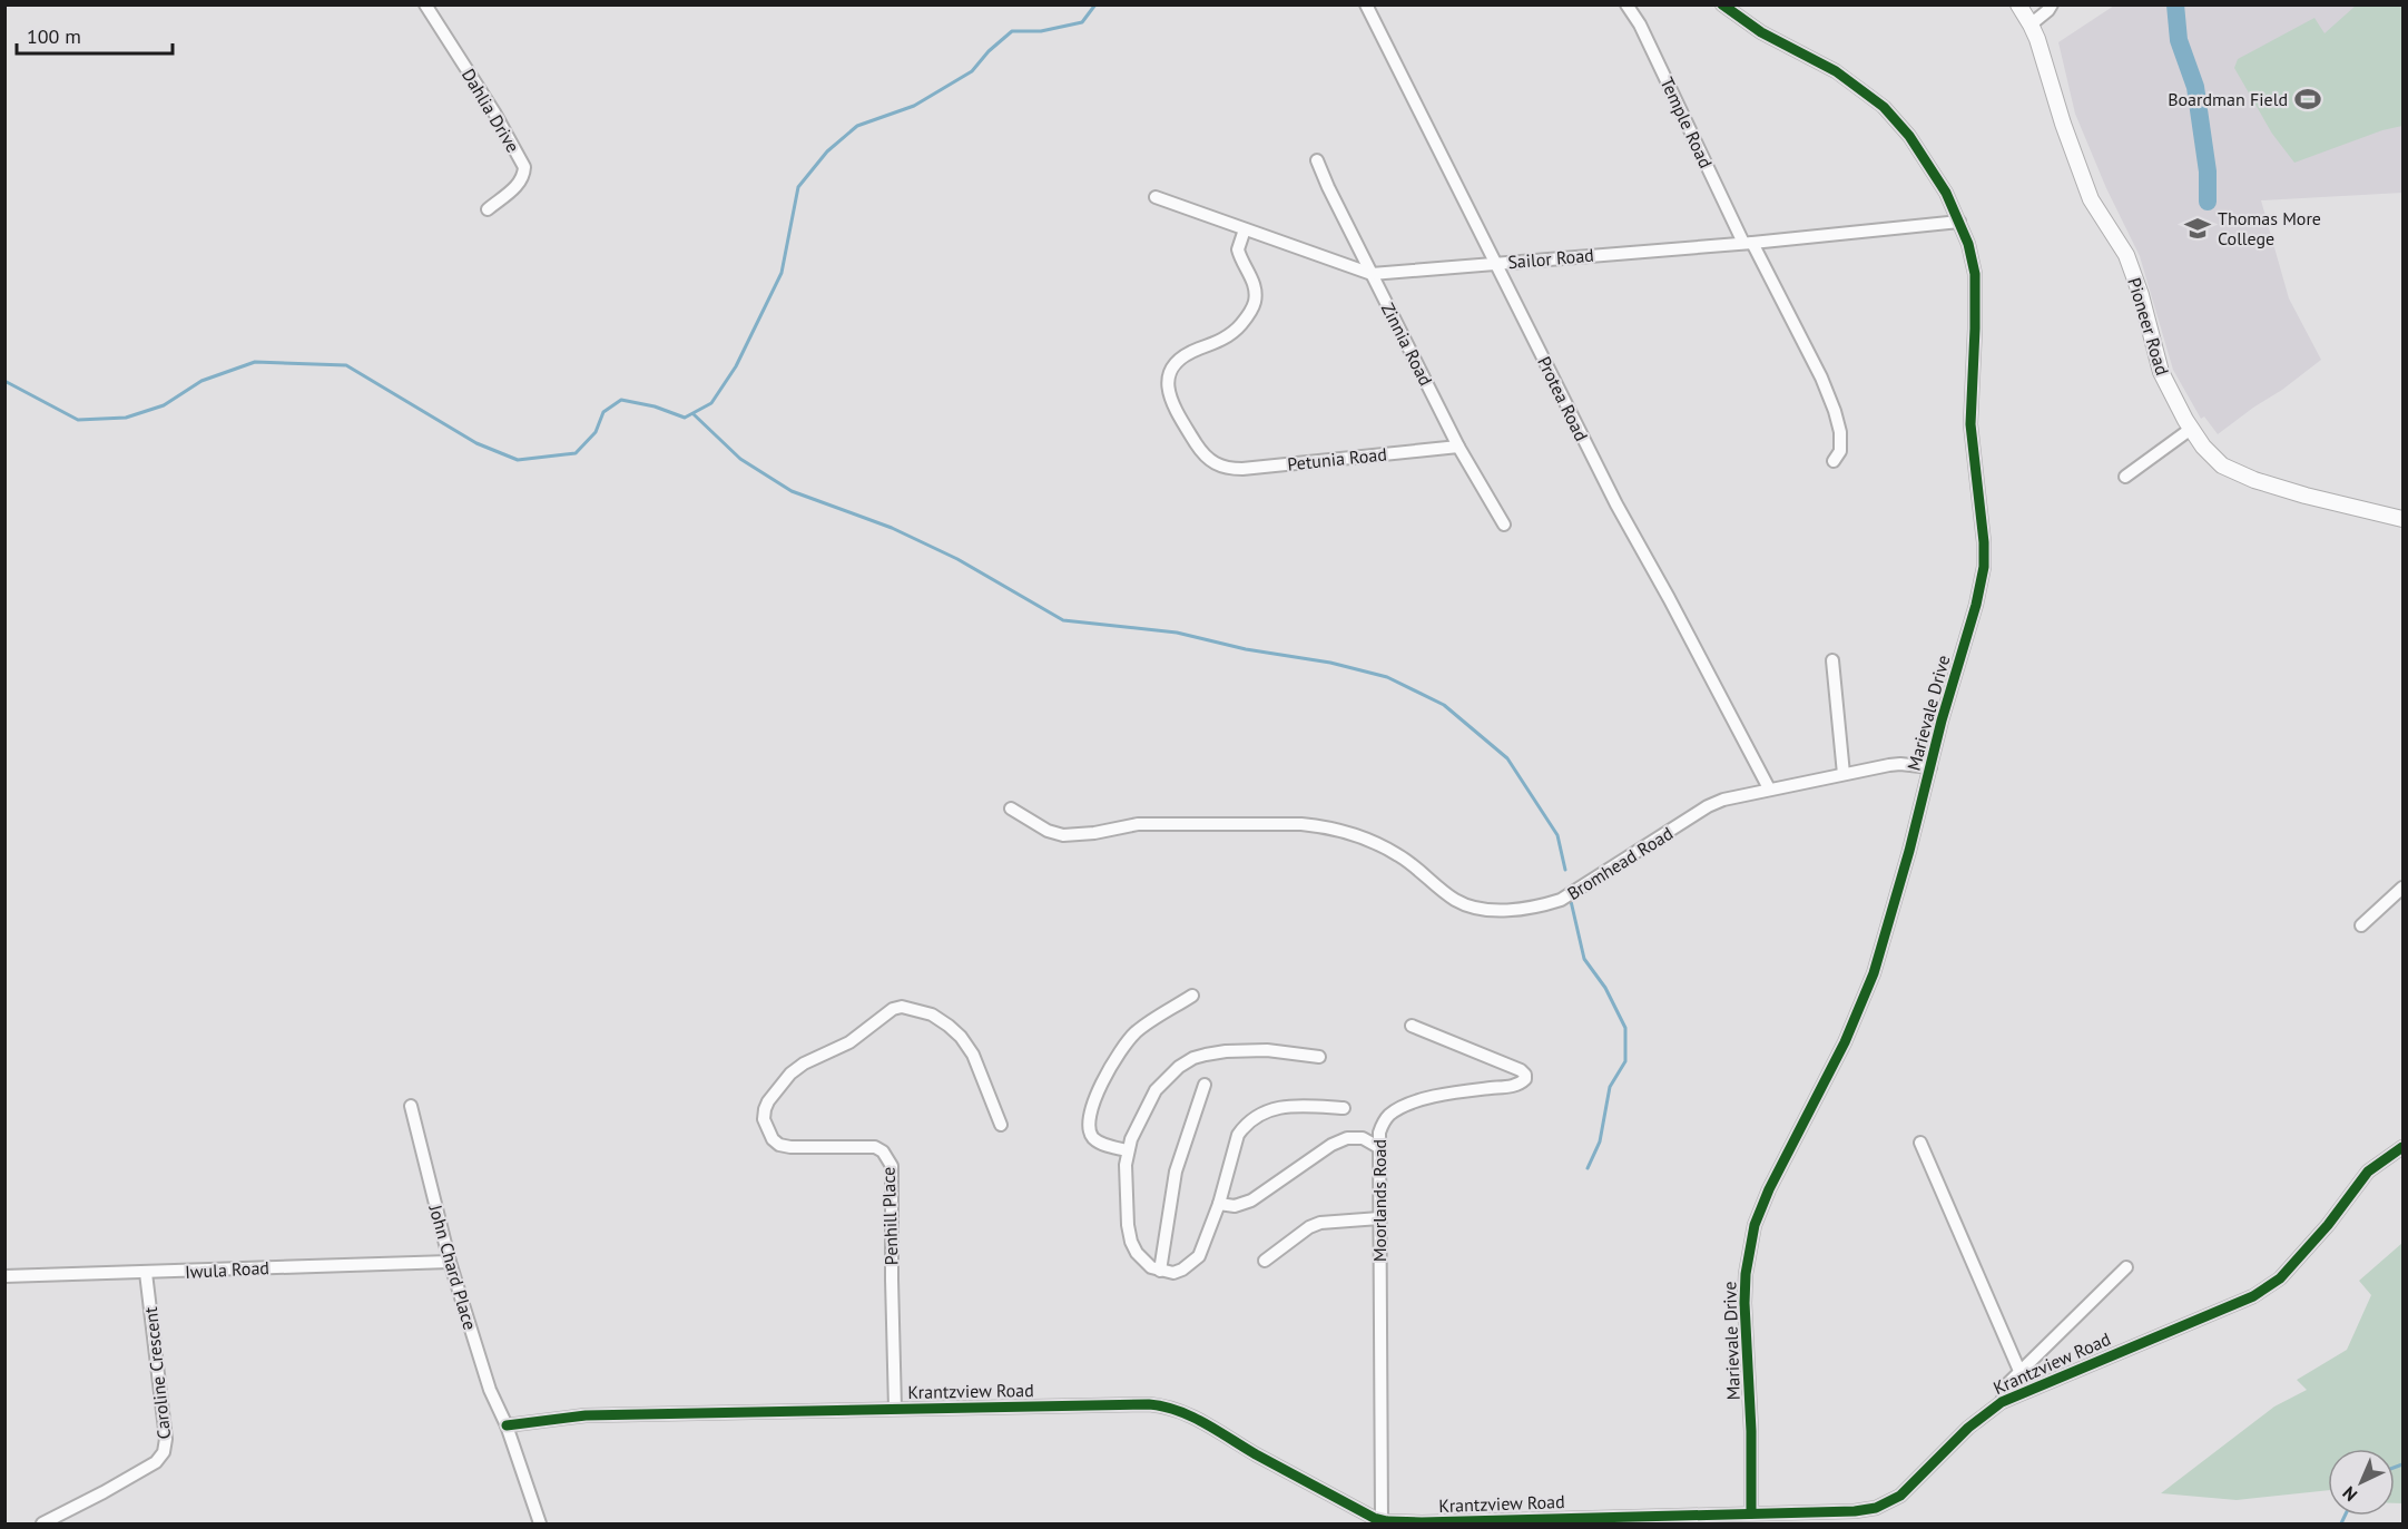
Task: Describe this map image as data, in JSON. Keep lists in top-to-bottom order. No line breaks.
{"streets":{"main road":["Pioneer Road"],"street":["Dahlia Drive","Temple Road","Sailor Road","Zinnia Road","Protea Road","Petunia Road","Marievale Drive","Bromhead Road","Moorlands Road","Penhill Place","John Chard Place","Iwula Road","Krantzview Road","Caroline Crescent"]},"crossings":[["Temple Road","Sailor Road"],["Sailor Road","Zinnia Road"],["Sailor Road","Protea Road"],["Sailor Road","Petunia Road"],["Sailor Road","Marievale Drive"],["Zinnia Road","Petunia Road"],["Protea Road","Bromhead Road"],["Marievale Drive","Bromhead Road"],["Marievale Drive","Krantzview Road"],["Moorlands Road","Krantzview Road"],["Penhill Place","Krantzview Road"],["John Chard Place","Iwula Road"],["John Chard Place","Krantzview Road"],["Iwula Road","Caroline Crescent"]],"places":{"sports":["Boardman Field"],"school or university":["Thomas More College"]},"scale_bar":"100 m","north":"bottom left"}
